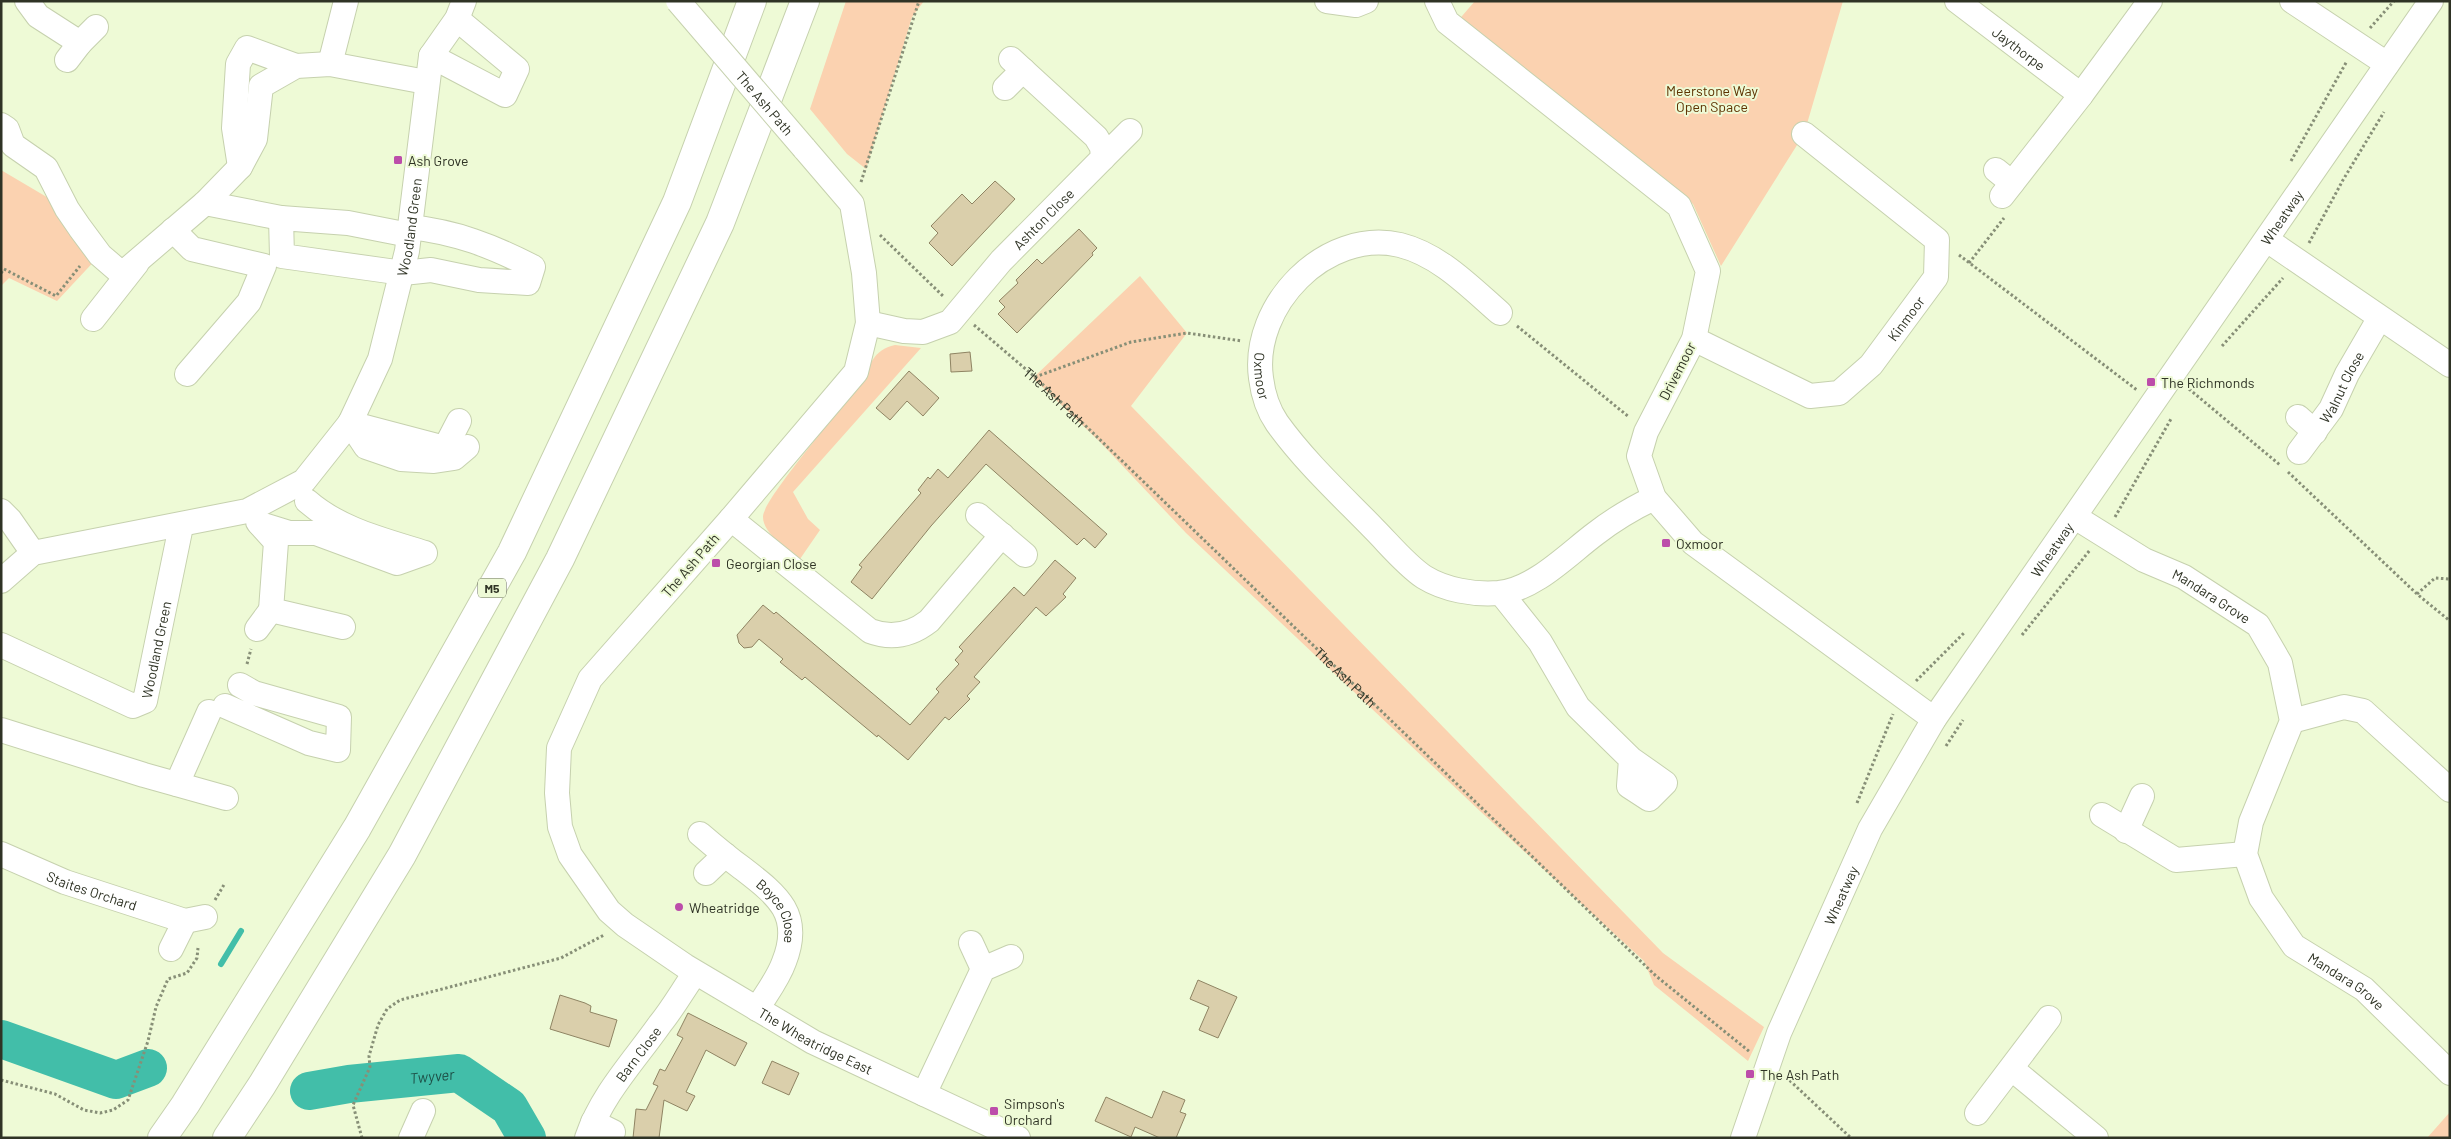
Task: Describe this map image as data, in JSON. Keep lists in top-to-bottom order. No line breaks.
{"streets":{"highway":["M5"],"street":["Jaythorpe","The Ash Path","Wheatway","Ashton Close","Woodland Green","Kinmoor","Drivemoor","Oxmoor","Walnut Close","Mandara Grove","Staites Orchard","Boyce Close","The Wheatridge East","Barn Close"]},"crossings":[["The Ash Path","Wheatway"],["The Ash Path","Ashton Close"],["The Ash Path","The Wheatridge East"],["Wheatway","Drivemoor"],["Wheatway","Mandara Grove"],["Kinmoor","Drivemoor"],["Drivemoor","Oxmoor"],["Boyce Close","The Wheatridge East"],["The Wheatridge East","Barn Close"]],"water":["Twyver"],"parks":["Meerstone Way Open Space"],"places":{"transit":["Ash Grove","The Richmonds","Oxmoor","Georgian Close","The Ash Path","Simpson's Orchard"],"other":["Wheatridge"]}}
